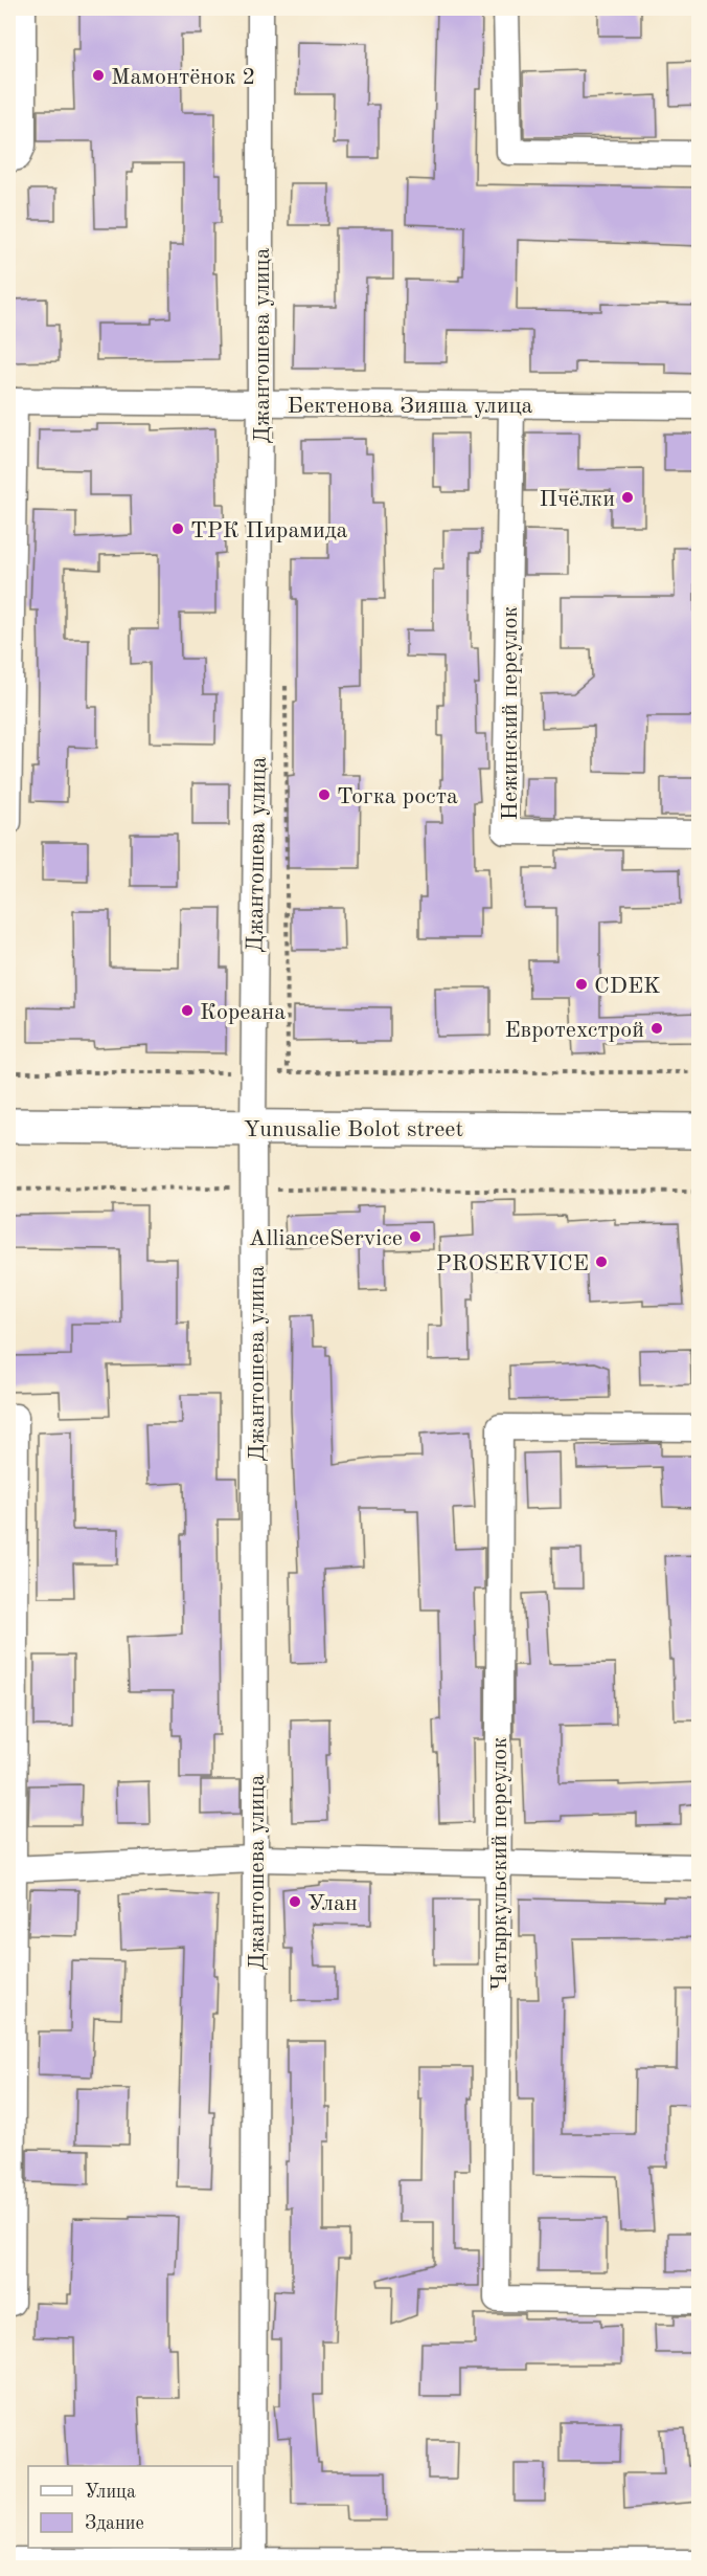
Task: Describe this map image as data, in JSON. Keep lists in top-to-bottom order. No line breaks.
{"streets":{"main road":["Yunusalie Bolot street"],"street":["Джантошева улица","Бектенова Зияша улица","Нежинский переулок","Чатыркульский переулок"]},"crossings":[["Джантошева улица","Бектенова Зияша улица"],["Джантошева улица","Yunusalie Bolot street"],["Бектенова Зияша улица","Нежинский переулок"]],"places":["Мамонтёнок 2","Пчёлки","ТРК Пирамида","Тогка роста","CDEK","Кореана","Евротехстрой","AllianceService","PROSERVICE","Улан"],"legend":["Улица","Здание"]}
